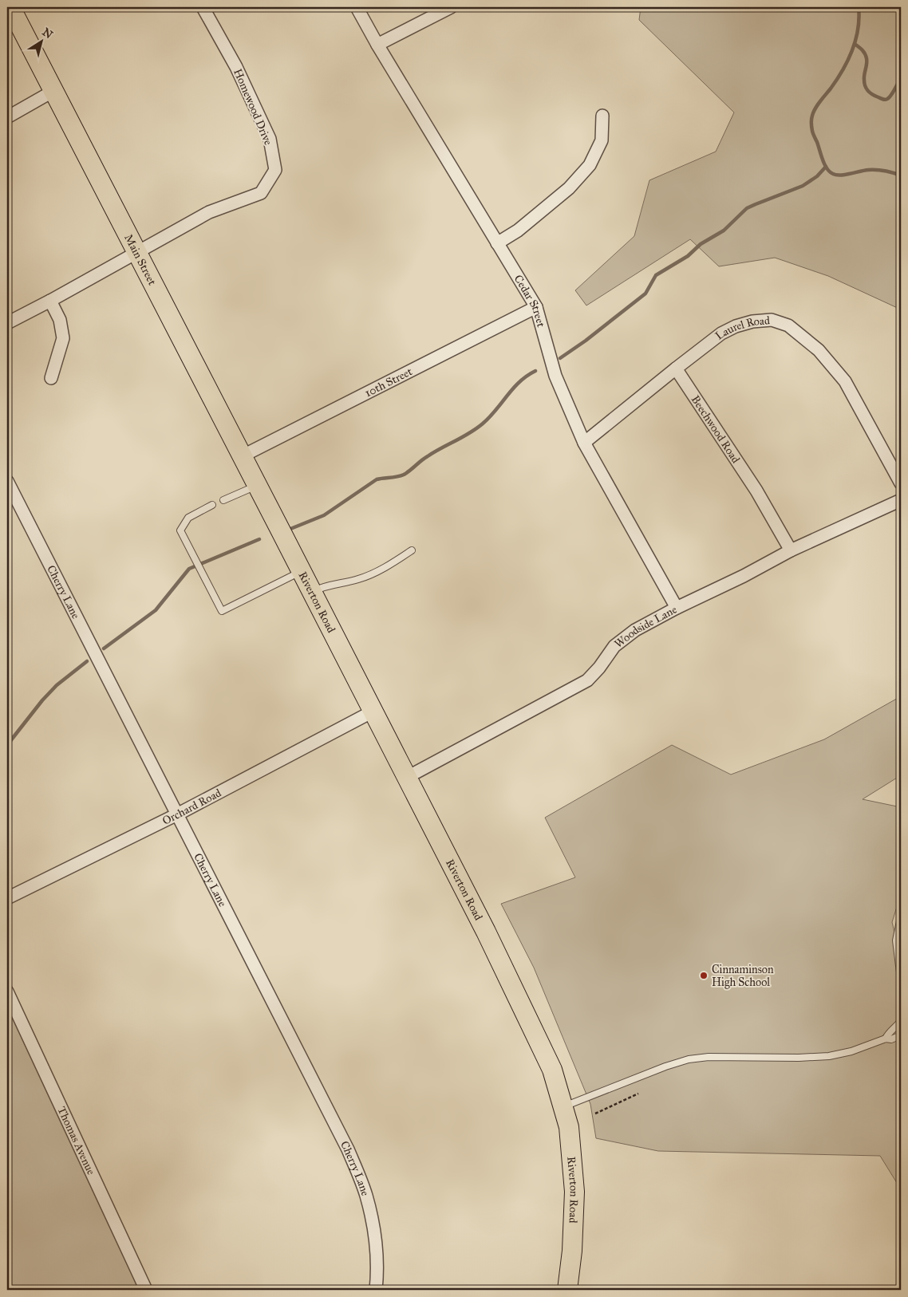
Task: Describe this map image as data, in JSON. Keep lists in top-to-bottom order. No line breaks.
{"streets":{"main road":["Main Street","Riverton Road"],"street":["Homewood Drive","Cedar Street","Laurel Road","10th Street","Beechwood Road","Cherry Lane","Woodside Lane","Orchard Road","Thomas Avenue"]},"crossings":[["Homewood Drive","Main Street"],["Main Street","10th Street"],["Main Street","Riverton Road"],["Cedar Street","Laurel Road"],["Cedar Street","10th Street"],["Cedar Street","Woodside Lane"],["Laurel Road","Beechwood Road"],["Beechwood Road","Woodside Lane"],["Cherry Lane","Orchard Road"],["Riverton Road","Woodside Lane"],["Riverton Road","Orchard Road"]],"places":["Cinnaminson High School"],"north":"top right"}
